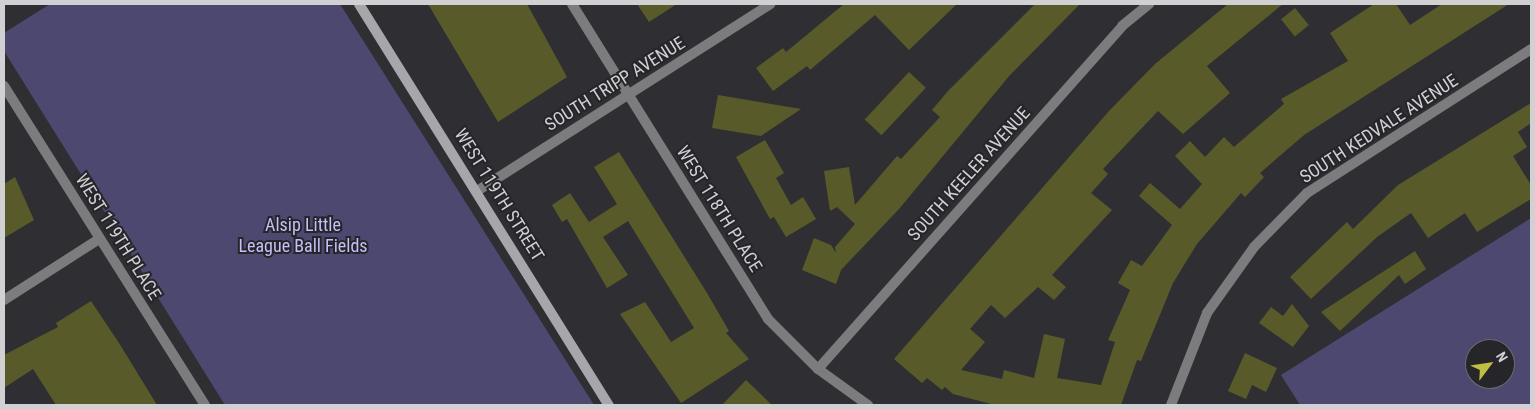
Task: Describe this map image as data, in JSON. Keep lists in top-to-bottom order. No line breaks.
{"streets":{"street":["SOUTH TRIPP AVENUE","SOUTH KEDVALE AVENUE","SOUTH KEELER AVENUE","WEST 119TH STREET","WEST 118TH PLACE","WEST 119TH PLACE"]},"crossings":[["SOUTH TRIPP AVENUE","WEST 119TH STREET"],["SOUTH TRIPP AVENUE","WEST 118TH PLACE"],["SOUTH KEELER AVENUE","WEST 118TH PLACE"]],"parks":["Alsip Little League Ball Fields"],"north":"top right"}
